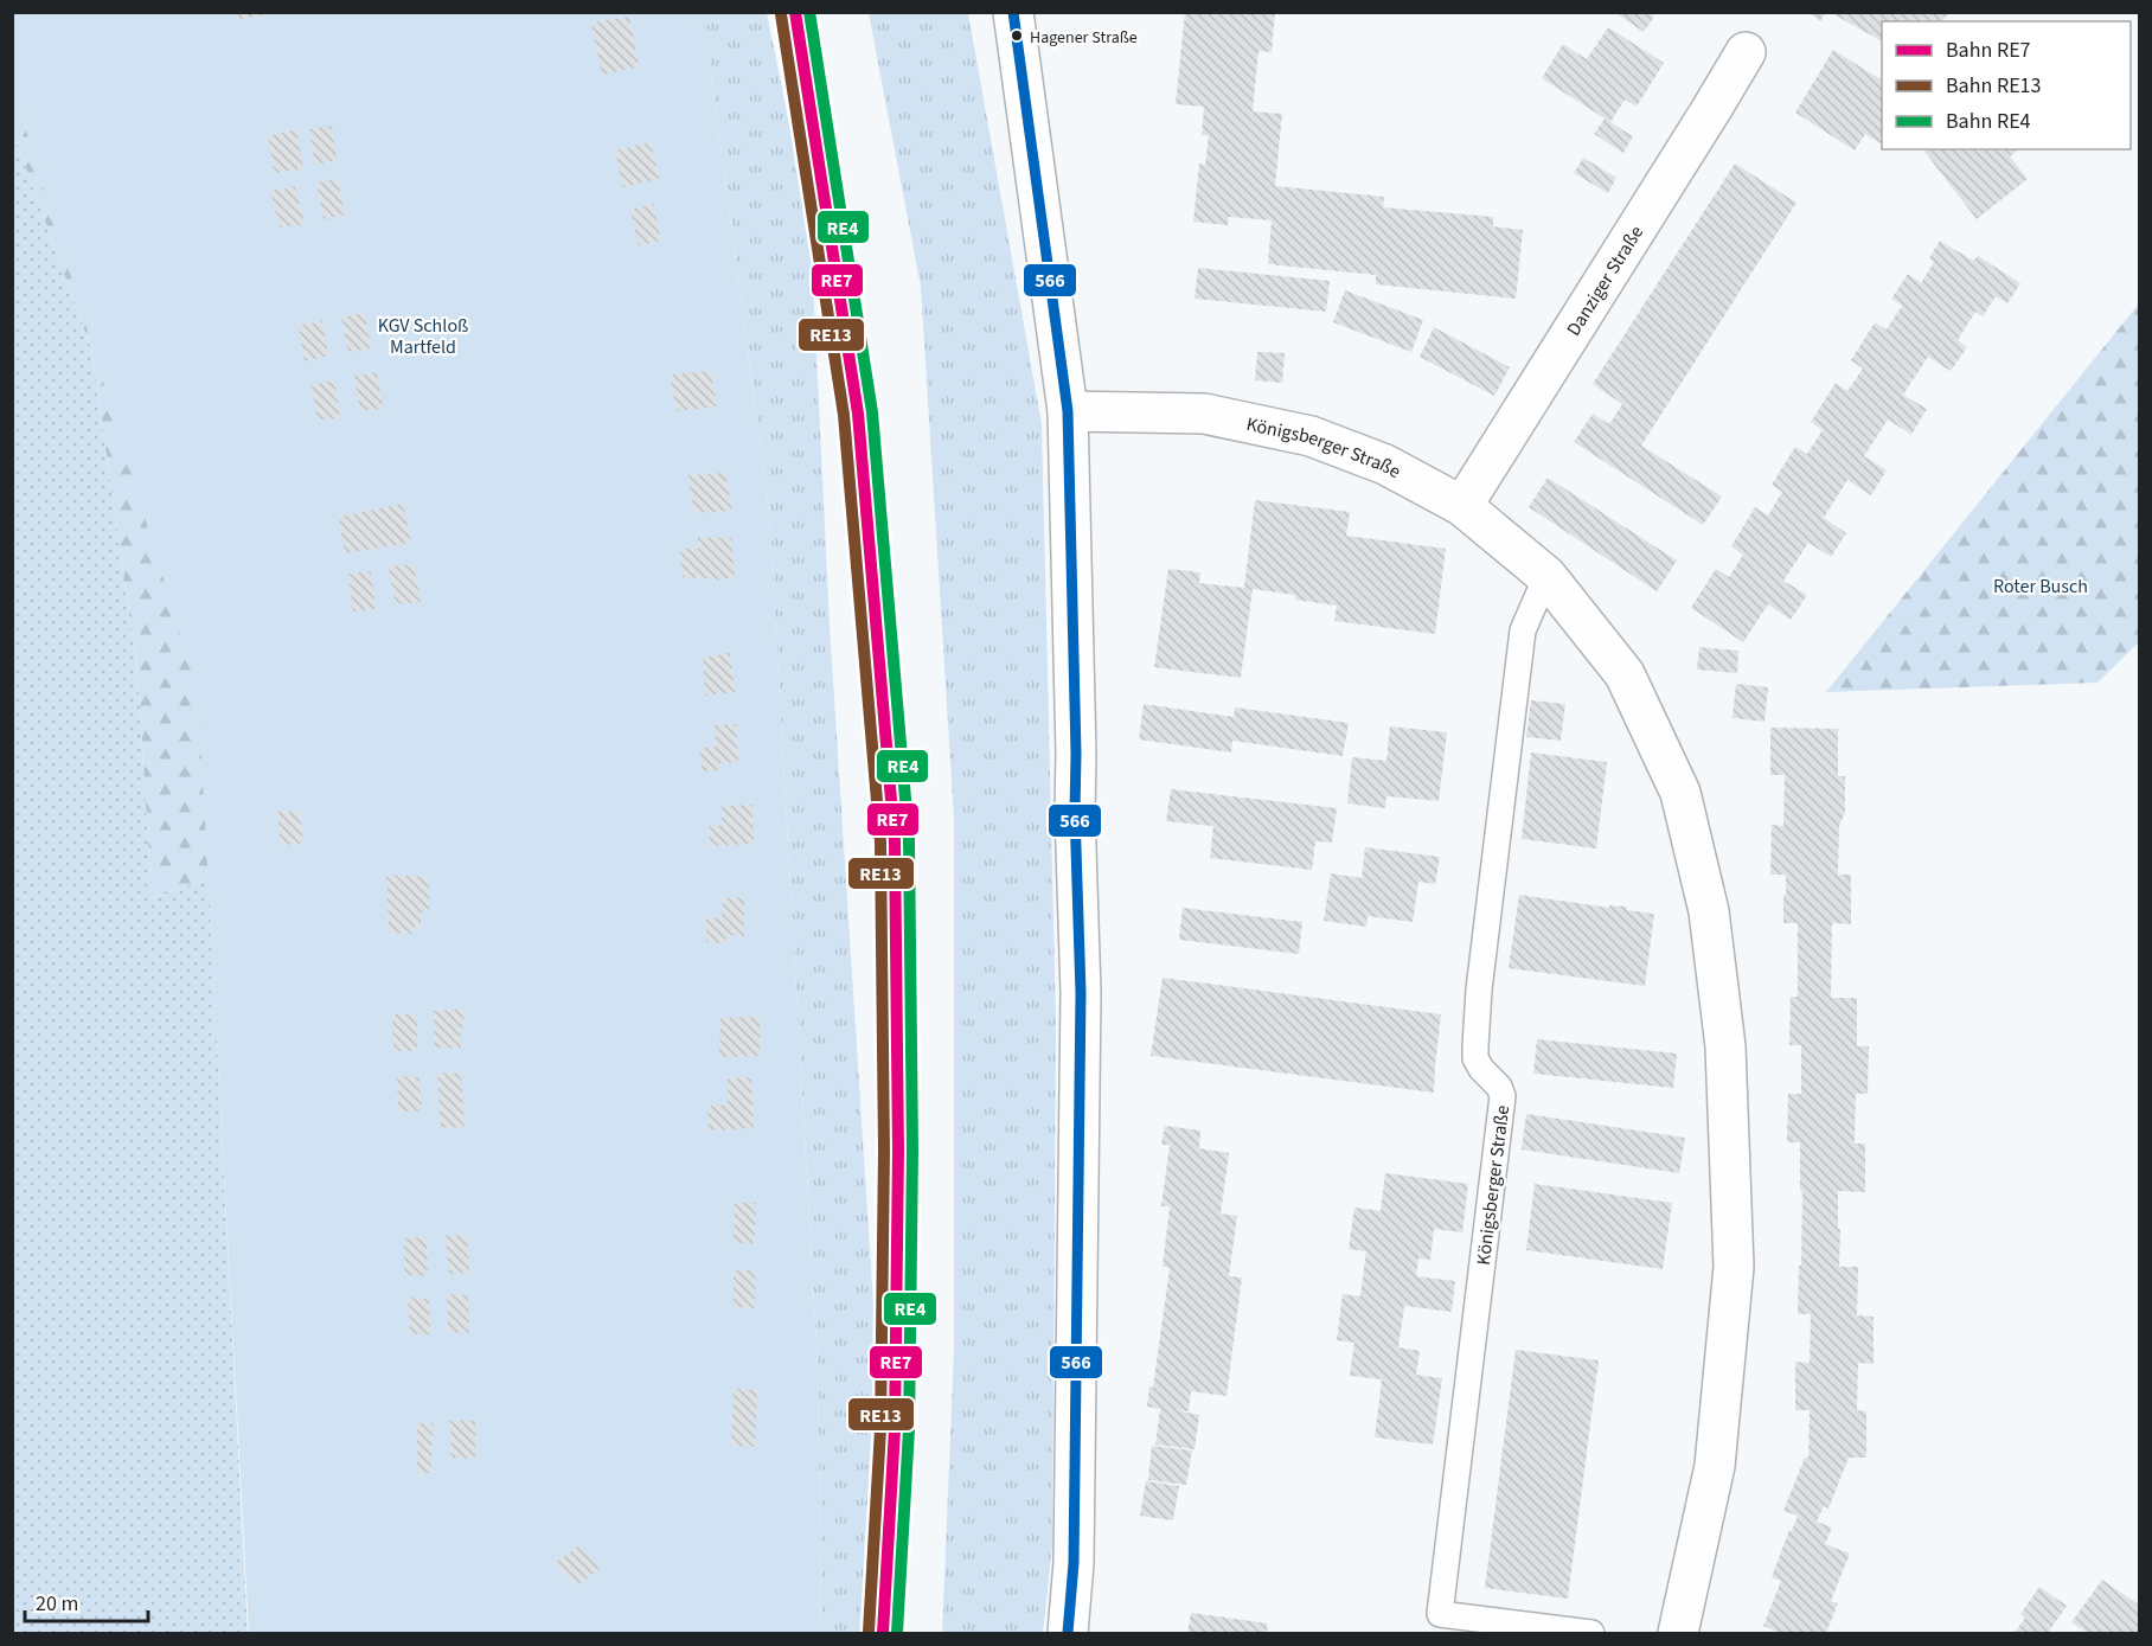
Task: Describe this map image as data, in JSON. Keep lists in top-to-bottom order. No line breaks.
{"streets":{"street":["Danziger Straße","Königsberger Straße"]},"crossings":[["Danziger Straße","Königsberger Straße"]],"parks":["KGV Schloß Martfeld","Roter Busch"],"places":["Hagener Straße"],"lines":["rail line RE7","rail line RE4","transit line 566","rail line RE13"],"legend":["Bahn RE7","Bahn RE13","Bahn RE4"],"scale_bar":"20 m"}
